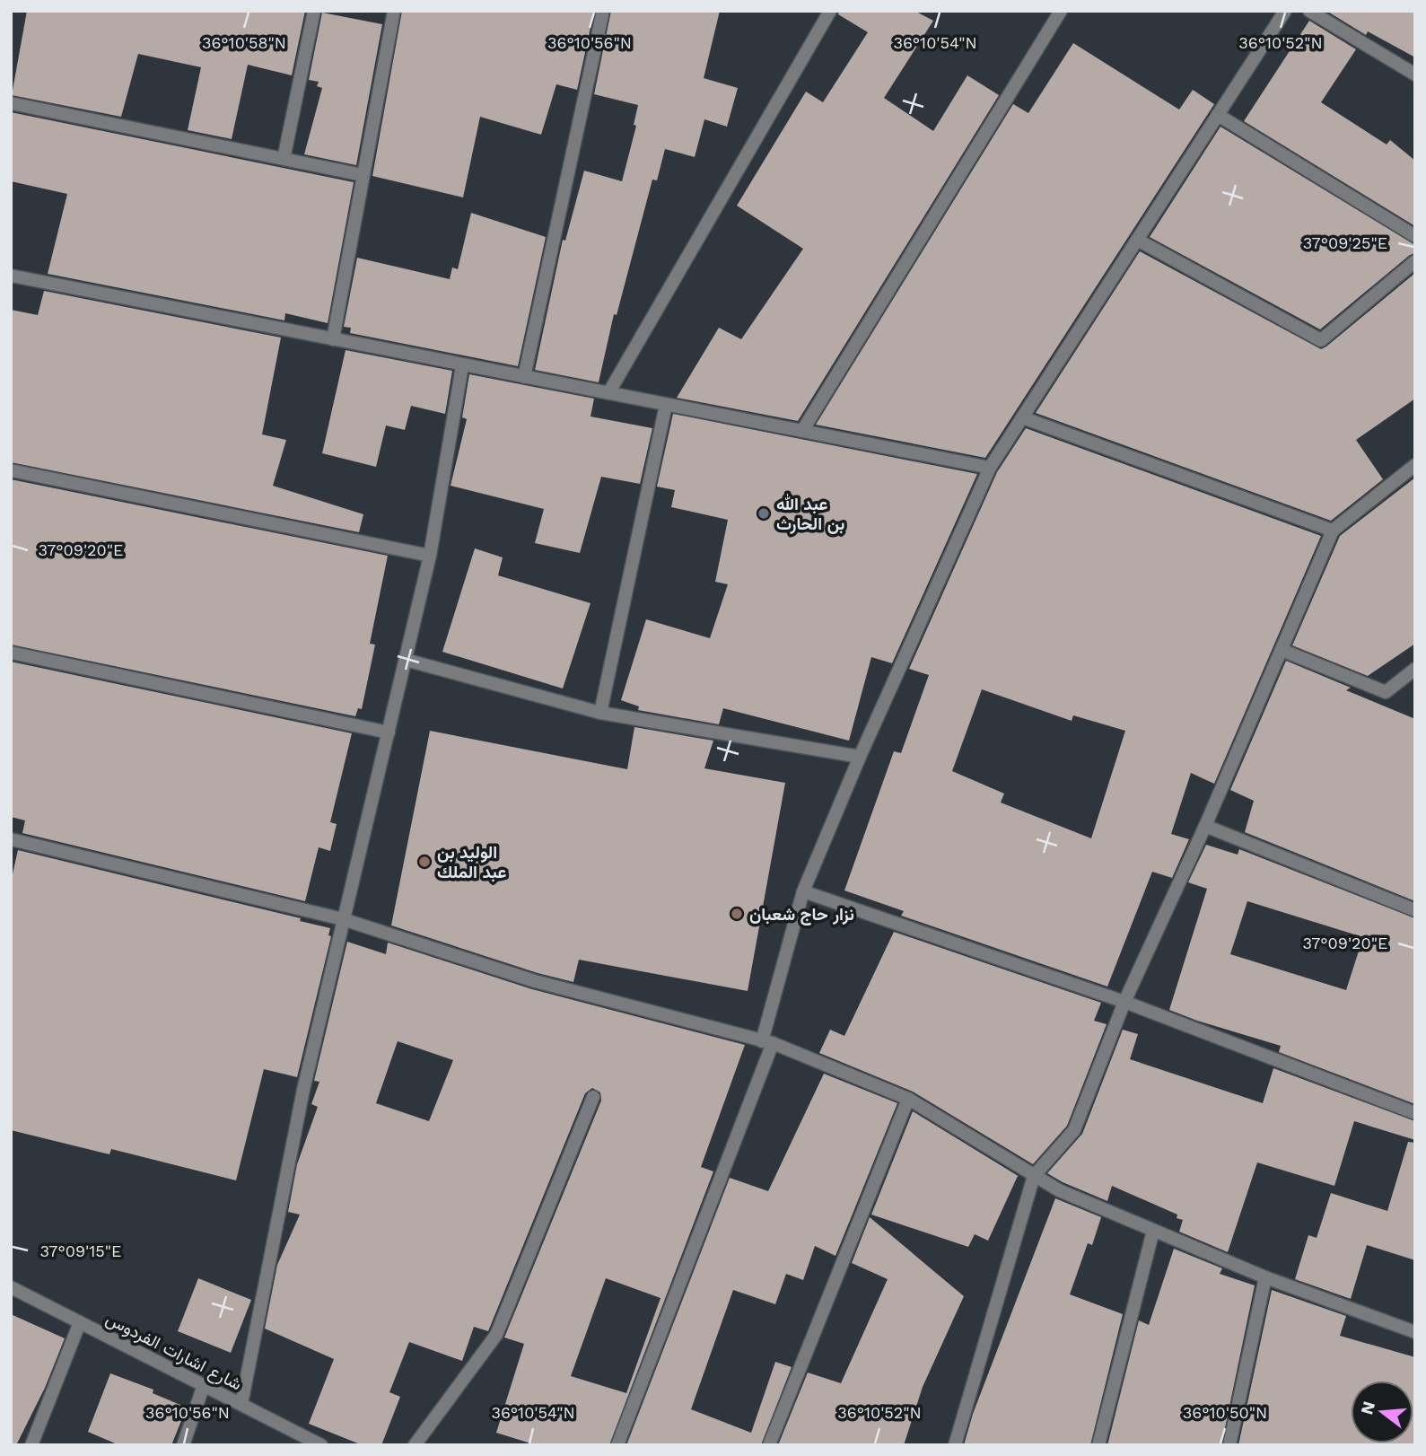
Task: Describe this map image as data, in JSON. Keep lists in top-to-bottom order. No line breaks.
{"streets":{"street":["شارع اشارات الفردوس"]},"places":["عبد الله بن الحارث","الوليد بن عبد الملك","نزار حاج شعبان"],"north":"left","coordinates":["36°10'58\"N","36°10'56\"N","36°10'54\"N","36°10'52\"N","37°09'25\"E","37°09'20\"E","37°09'15\"E","36°10'50\"N"]}
